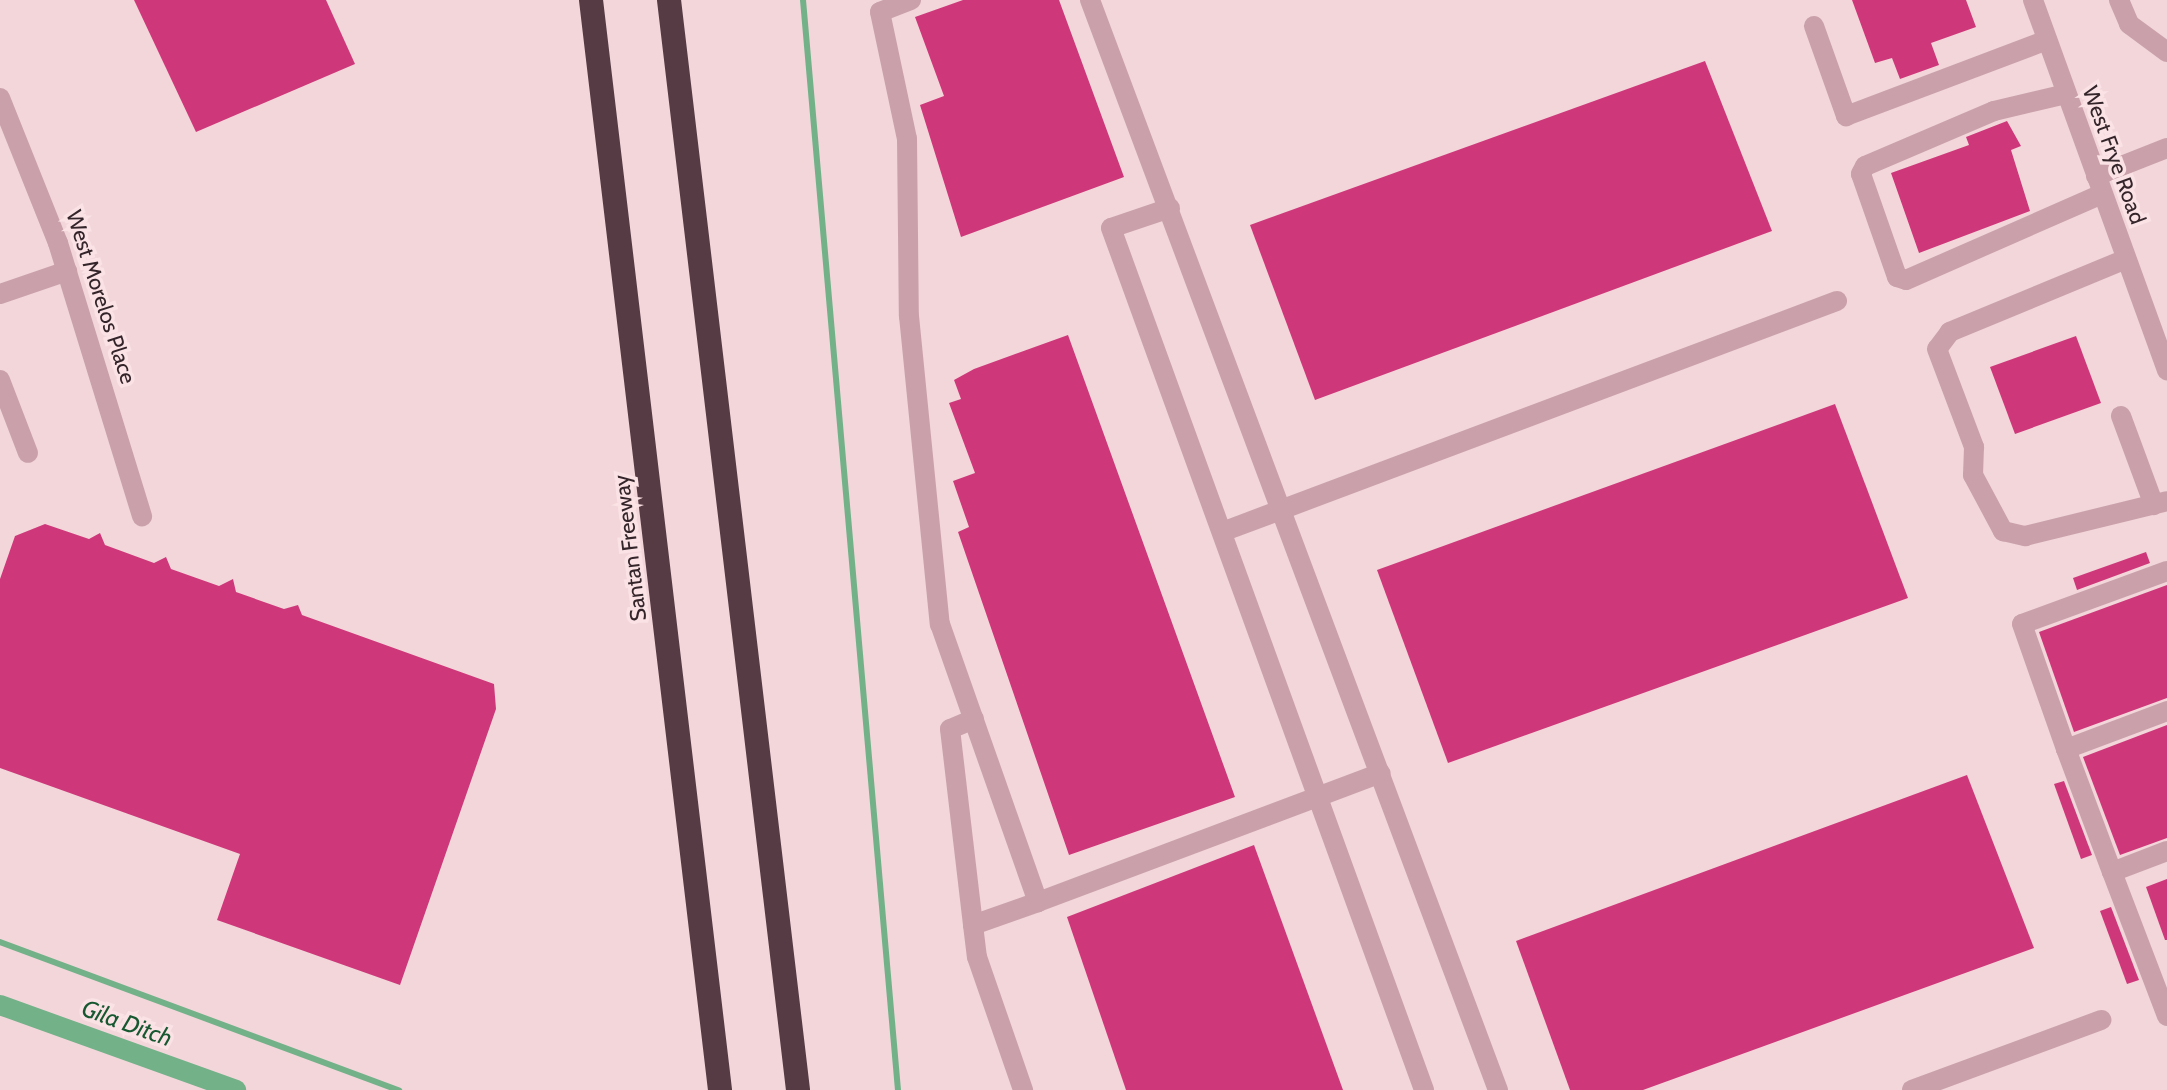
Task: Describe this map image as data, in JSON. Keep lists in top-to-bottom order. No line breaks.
{"streets":{"highway":["Santan Freeway"],"street":["West Frye Road","West Morelos Place"]},"water":["Gila Ditch"]}
